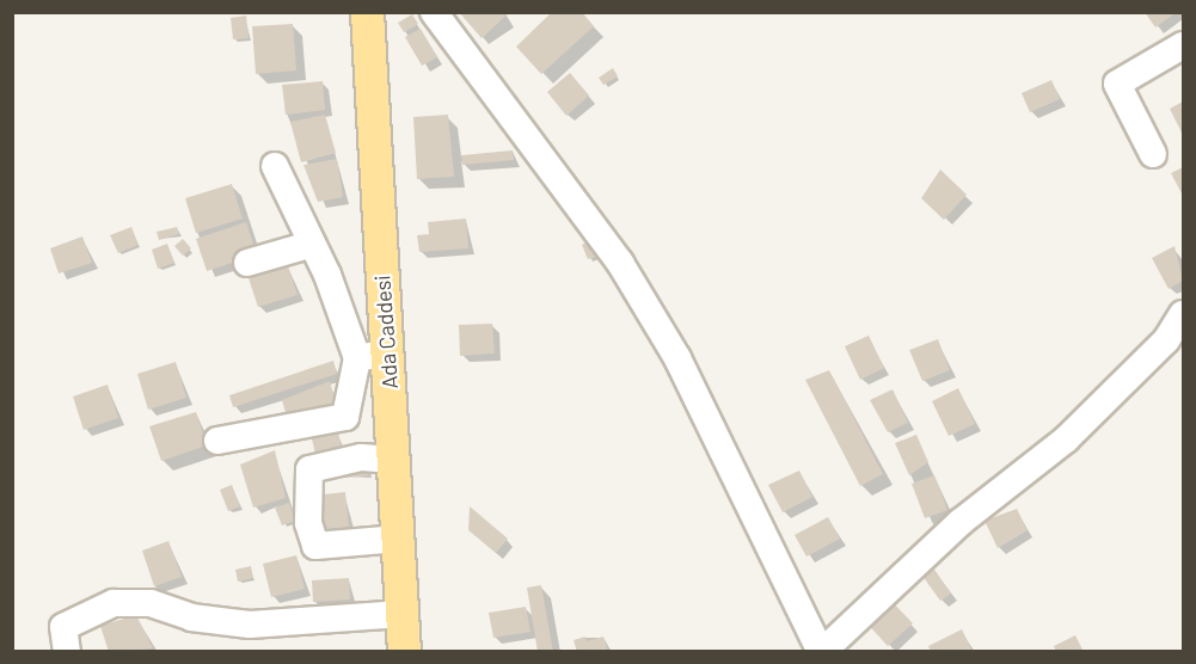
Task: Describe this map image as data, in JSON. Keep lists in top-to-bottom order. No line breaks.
{"streets":{"main road":["Ada Caddesi"]}}
